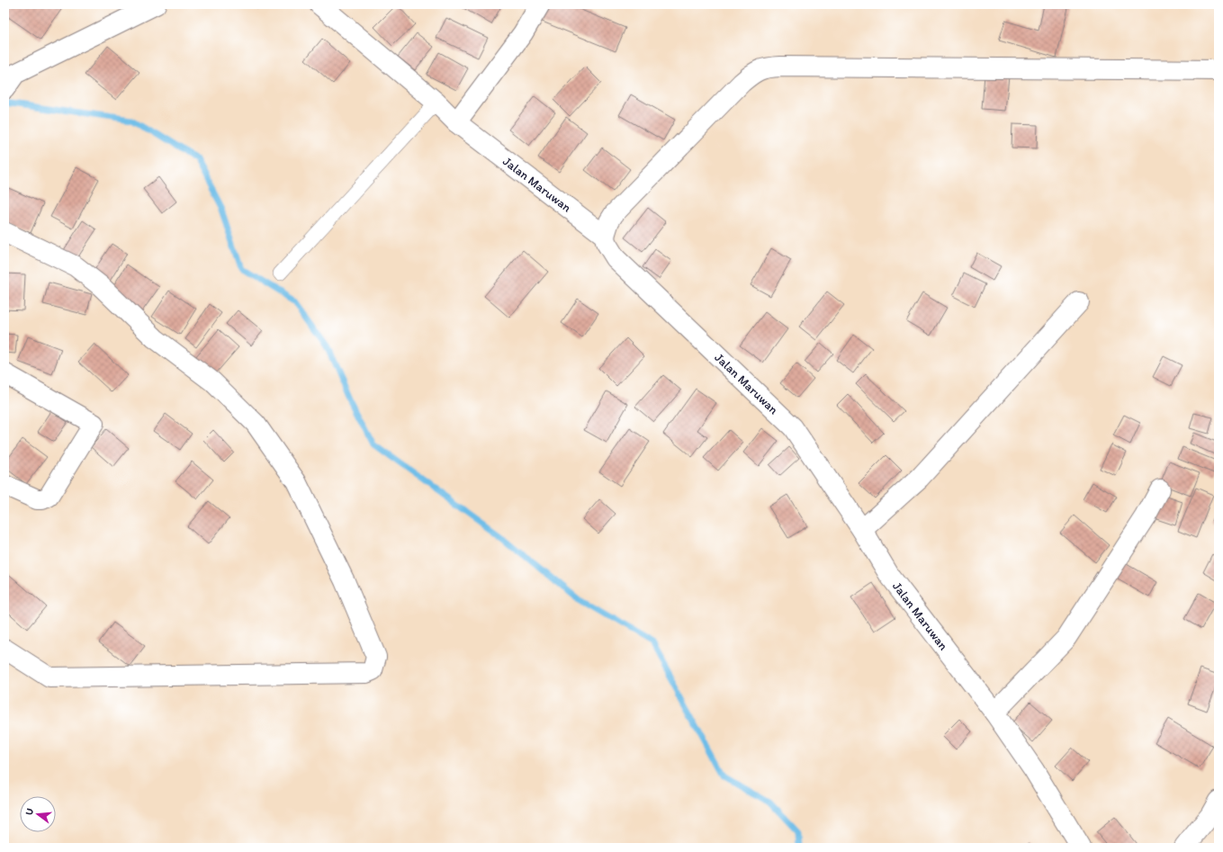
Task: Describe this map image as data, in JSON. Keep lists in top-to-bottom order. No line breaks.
{"streets":{"street":["Jalan Maruwan"]},"north":"left"}
